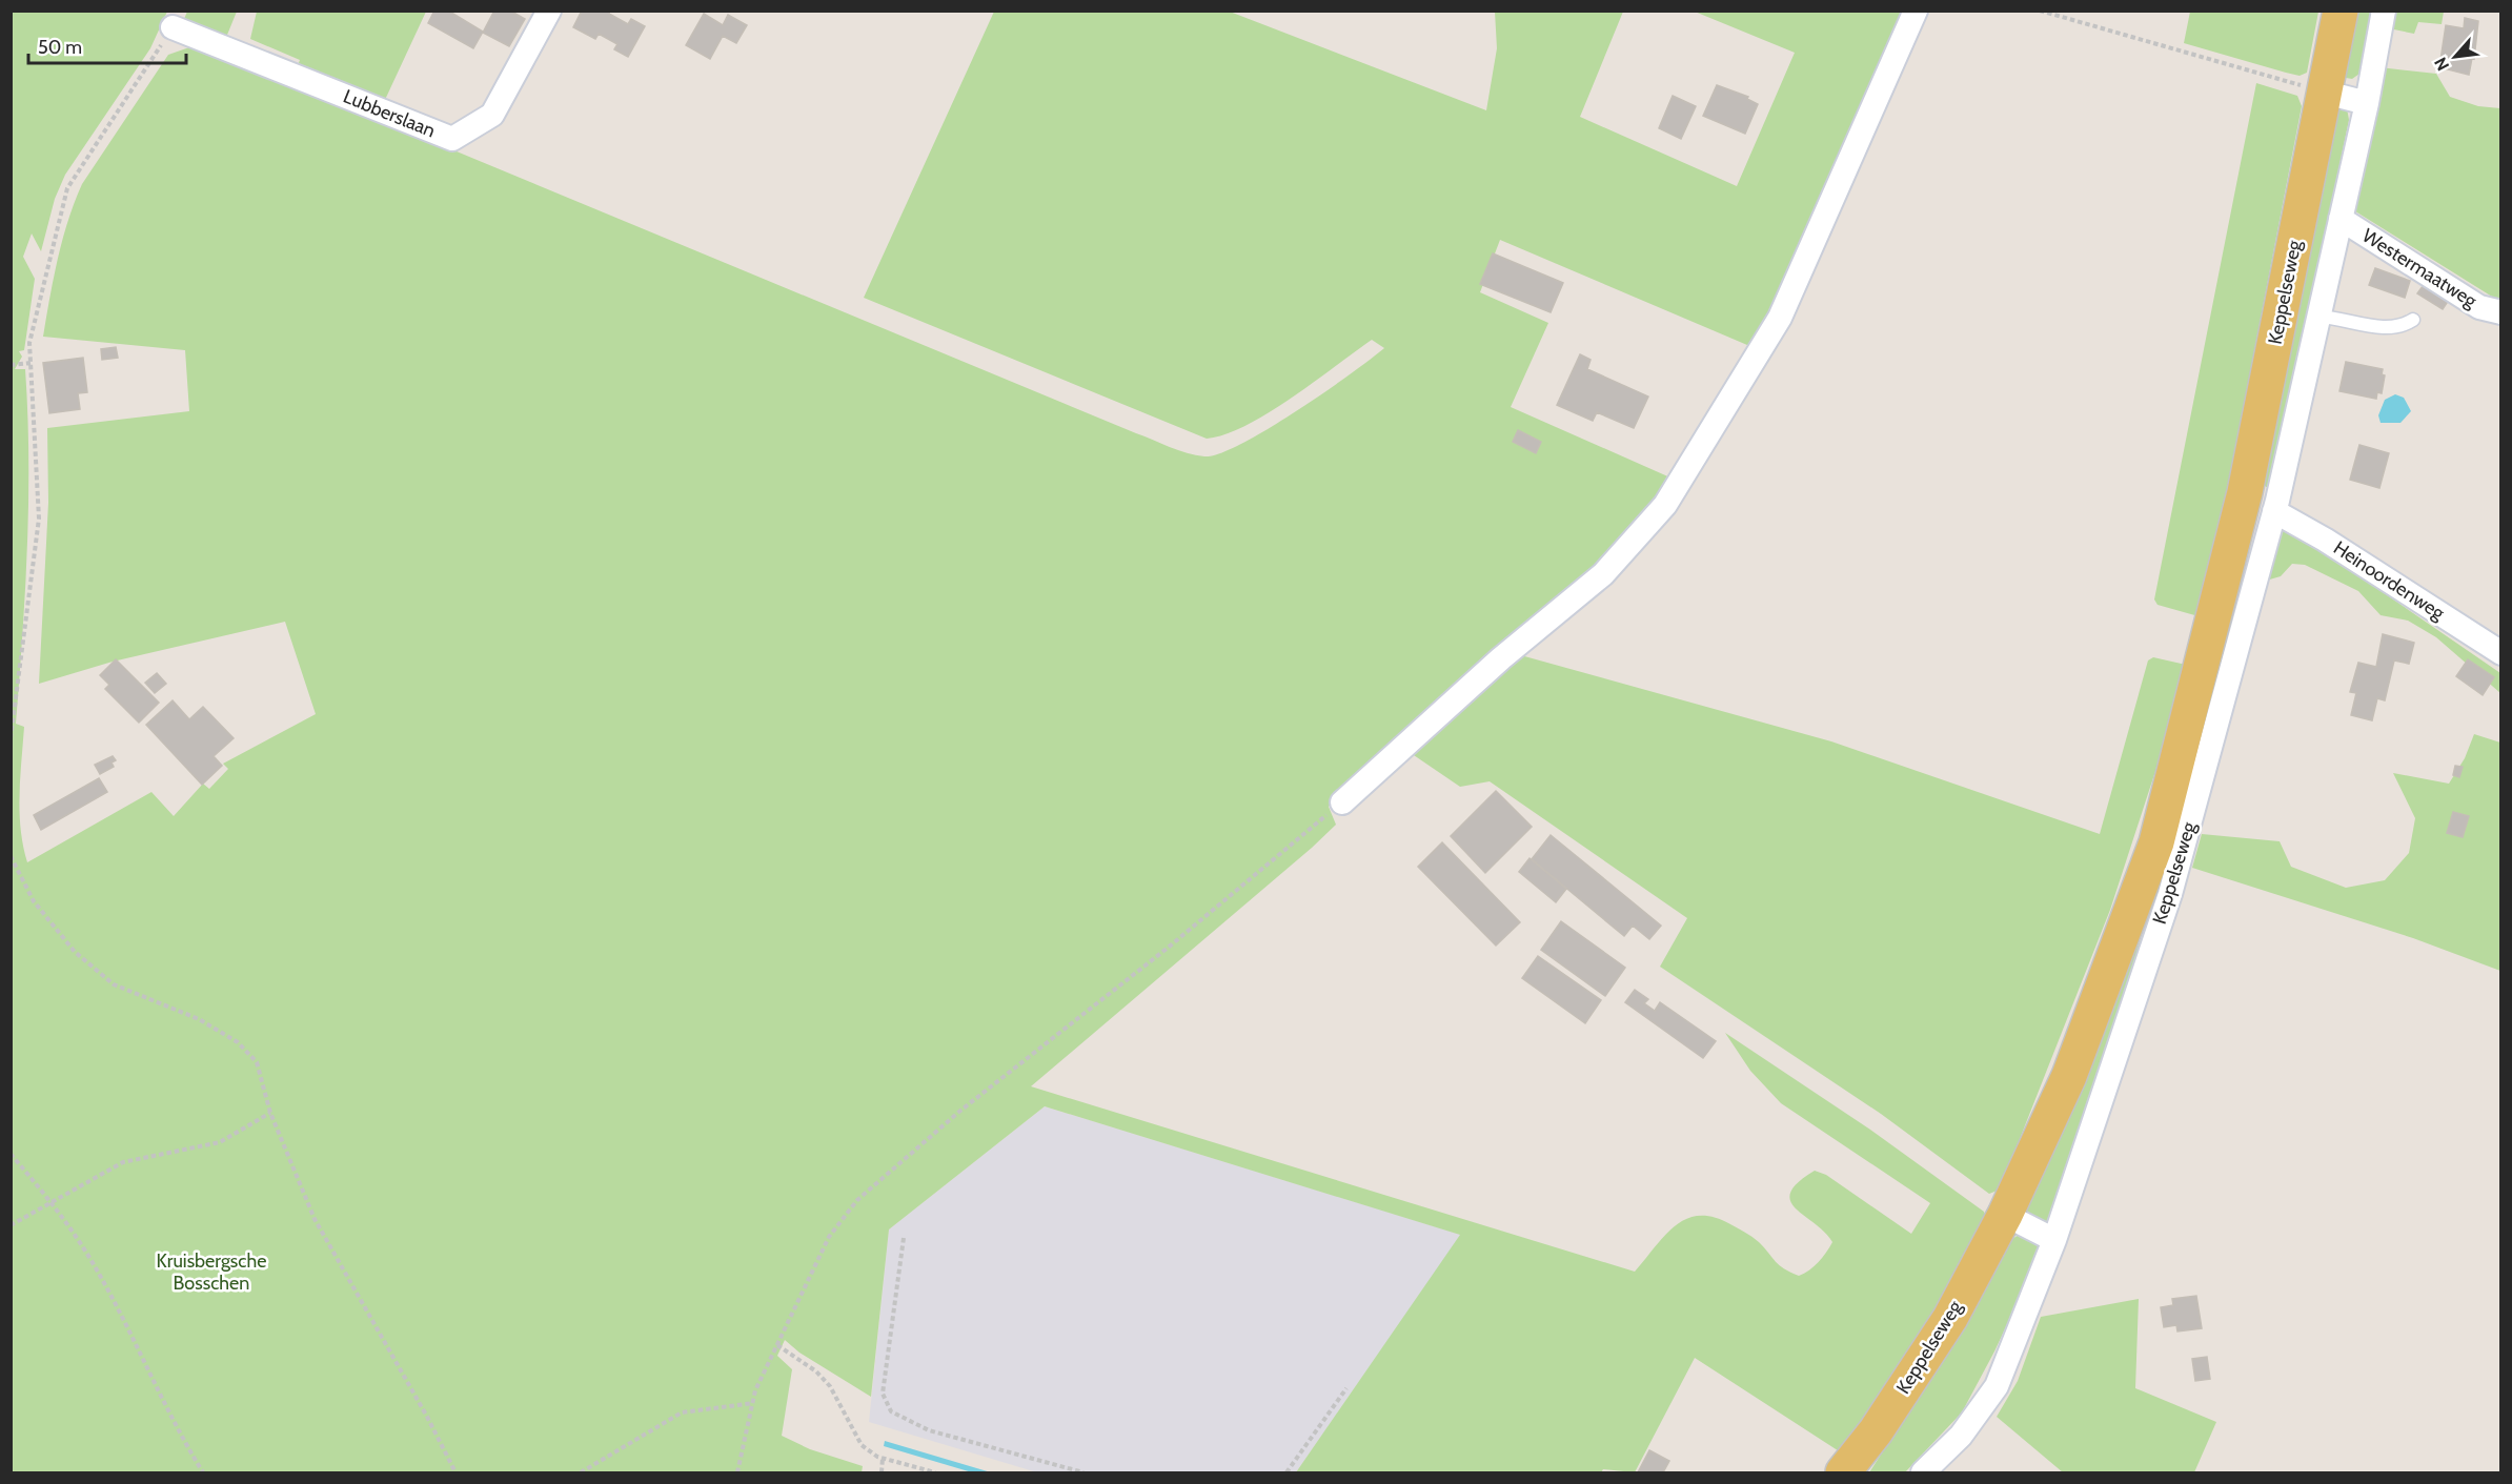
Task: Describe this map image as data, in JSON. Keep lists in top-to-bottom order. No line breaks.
{"streets":{"main road":["Keppelseweg"],"street":["Lubberslaan","Westermaatweg","Heinoordenweg"]},"crossings":[["Westermaatweg","Keppelseweg"],["Keppelseweg","Heinoordenweg"]],"parks":["Kruisbergsche Bosschen"],"scale_bar":"50 m","north":"bottom left"}
